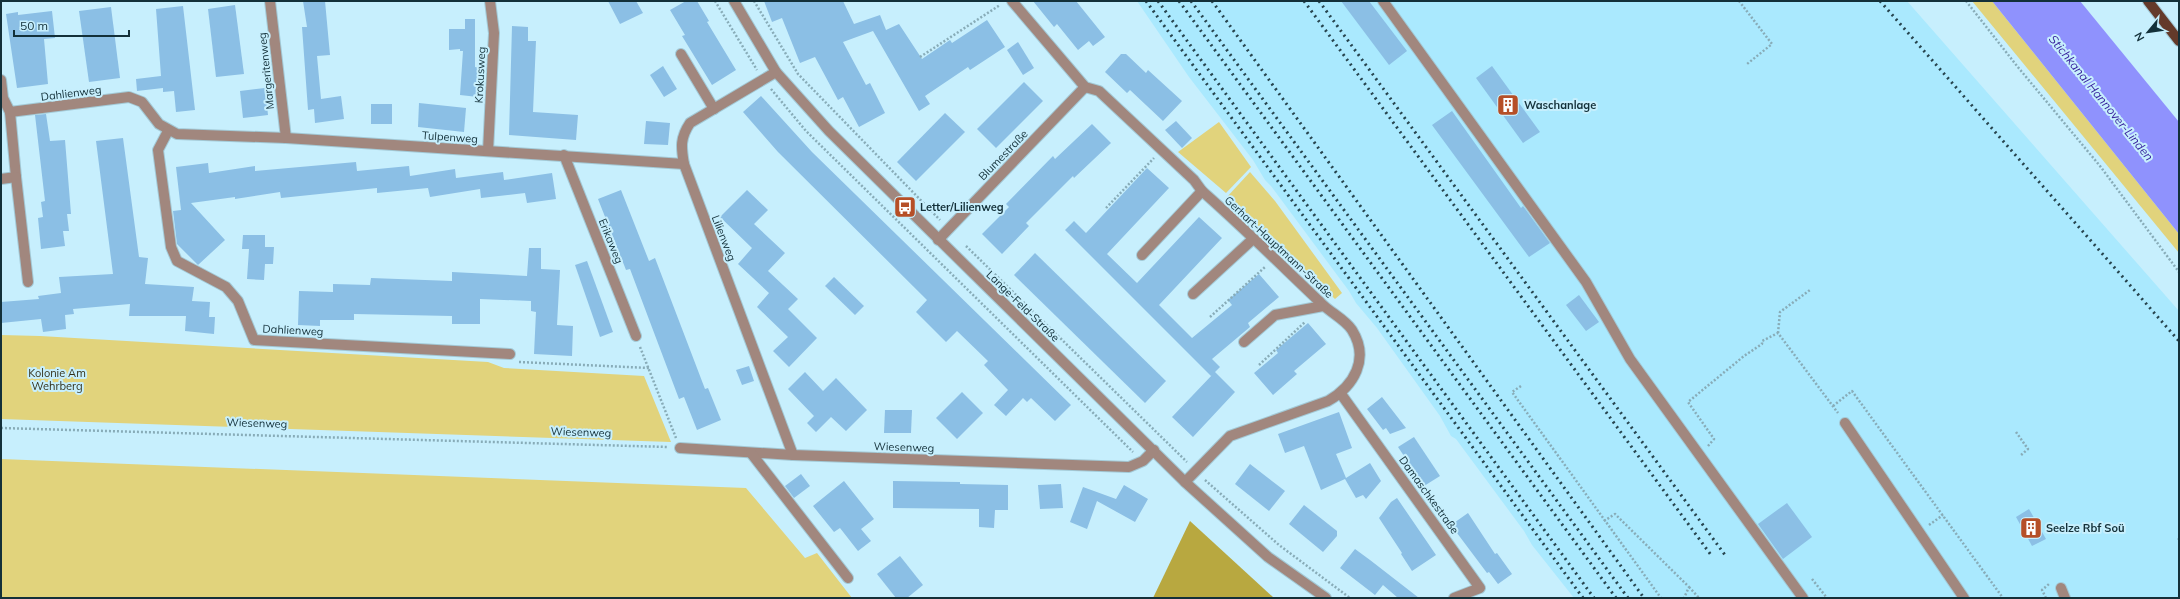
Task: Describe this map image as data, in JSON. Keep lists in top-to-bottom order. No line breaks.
{"streets":{"street":["Margeritenweg","Krokusweg","Dahlienweg","Tulpenweg","Blumestraße","Lilienweg","Erikaweg","Gerhart-Hauptmann-Straße","Lange-Feld-Straße","Wiesenweg","Damaschkestraße"]},"crossings":[["Margeritenweg","Tulpenweg"],["Krokusweg","Tulpenweg"],["Dahlienweg","Tulpenweg"],["Tulpenweg","Lilienweg"],["Tulpenweg","Erikaweg"],["Blumestraße","Gerhart-Hauptmann-Straße"],["Blumestraße","Lange-Feld-Straße"],["Lilienweg","Lange-Feld-Straße"],["Lilienweg","Wiesenweg"],["Gerhart-Hauptmann-Straße","Lange-Feld-Straße"],["Gerhart-Hauptmann-Straße","Damaschkestraße"],["Lange-Feld-Straße","Wiesenweg"]],"water":["Stichkanal Hannover-Linden"],"parks":["Kolonie Am Wehrberg"],"places":{"building":["Waschanlage","Seelze Rbf Soü"],"bus stop":["Letter/Lilienweg"]},"scale_bar":"50 m","north":"bottom left"}
